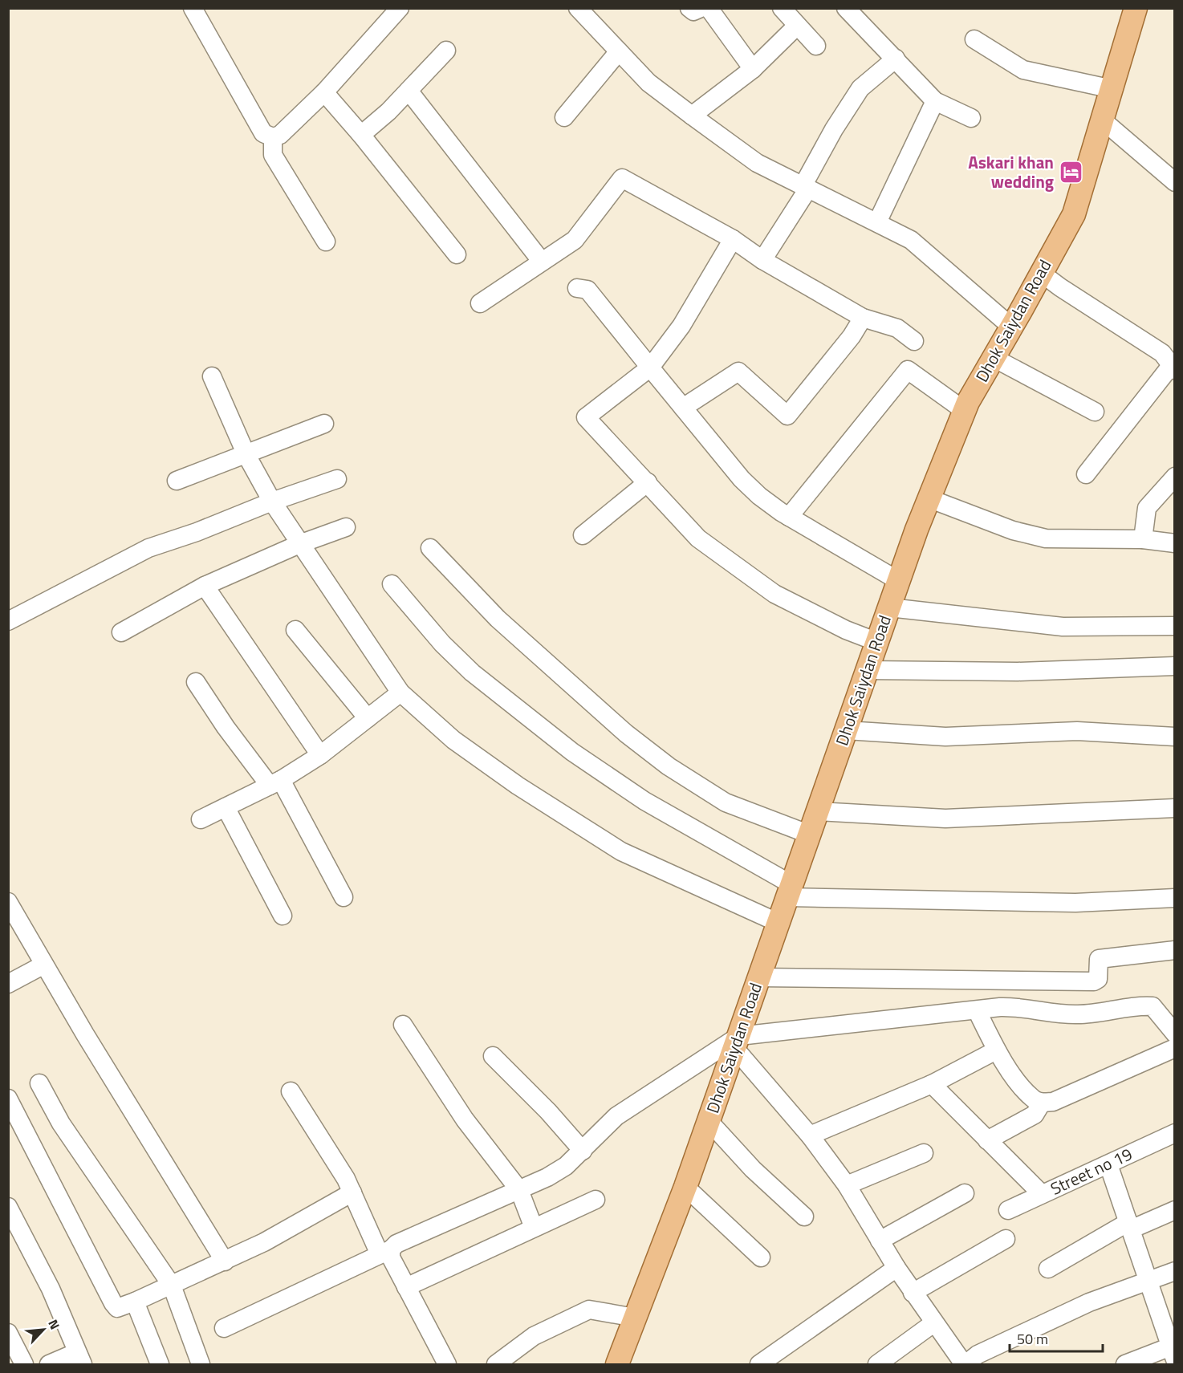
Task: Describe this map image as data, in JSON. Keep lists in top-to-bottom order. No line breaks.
{"streets":{"main road":["Dhok Saiydan Road"],"street":["Street no 19"]},"places":{"hotel":["Askari khan wedding"]},"scale_bar":"50 m","north":"top right"}
